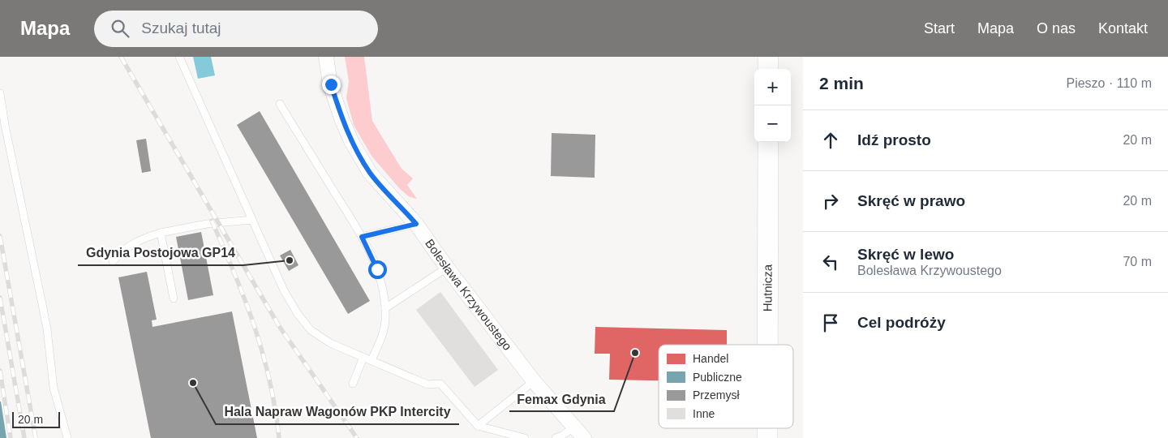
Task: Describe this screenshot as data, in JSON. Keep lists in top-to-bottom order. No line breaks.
{"streets":{"main road":["Hutnicza"],"street":["Bolesława Krzywoustego"]},"places":["Gdynia Postojowa GP14","Femax Gdynia","Hala Napraw Wagonów PKP Intercity"],"legend":["Handel","Publiczne","Przemysł","Inne"],"scale_bar":"20 m","page":{"header":"Mapa","search":"Szukaj tutaj","nav":["Start","Mapa","O nas","Kontakt"],"heading":["2 min","Pieszo · 110 m"],"map_buttons":["+","−"],"list":[["Idź prosto","20 m"],["Skręć w prawo","20 m"],["Skręć w lewo","Bolesława Krzywoustego","70 m"],"Cel podróży"],"scale":"20 m"}}
